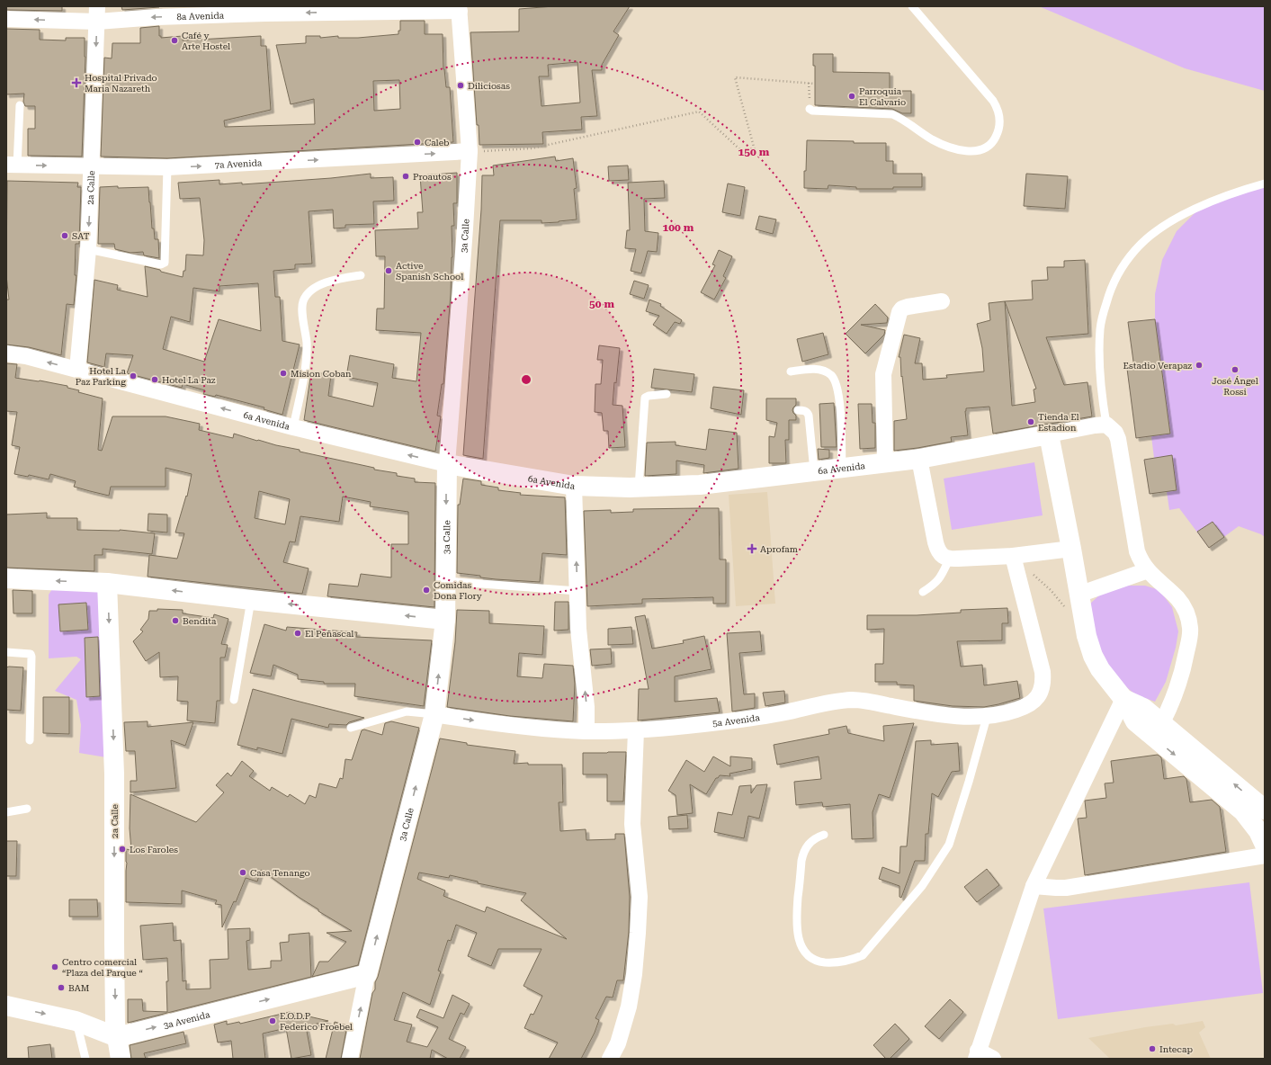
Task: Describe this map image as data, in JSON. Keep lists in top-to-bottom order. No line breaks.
{"streets":{"street":["8a Avenida","7a Avenida","2a Calle","3a Calle","6a Avenida","5a Avenida","3a Avenida"]},"crossings":[["8a Avenida","2a Calle"],["8a Avenida","3a Calle"],["7a Avenida","2a Calle"],["7a Avenida","3a Calle"],["2a Calle","6a Avenida"],["2a Calle","3a Avenida"],["3a Calle","6a Avenida"],["3a Calle","5a Avenida"],["3a Calle","3a Avenida"]],"one_way":["8a Avenida","7a Avenida","2a Calle","6a Avenida","3a Avenida"],"places":{"other":["Café y Arte Hostel","Diliciosas","Parroquia El Calvario","Caleb","Proautos","SAT","Active Spanish School","Estadio Verapaz","José Ángel Rossi","Mision Coban","Hotel La Paz Parking","Hotel La Paz","Tienda El Estadion","Comidas Dona Flory","Bendita","El Peñascal","Los Faroles","Casa Tenango","Centro comercial “Plaza del Parque “","BAM","E.O.D.P Federico Froebel","Intecap"],"health":["Hospital Privado Maria Nazareth","Aprofam"]},"rings":["150 m","100 m","50 m"]}
